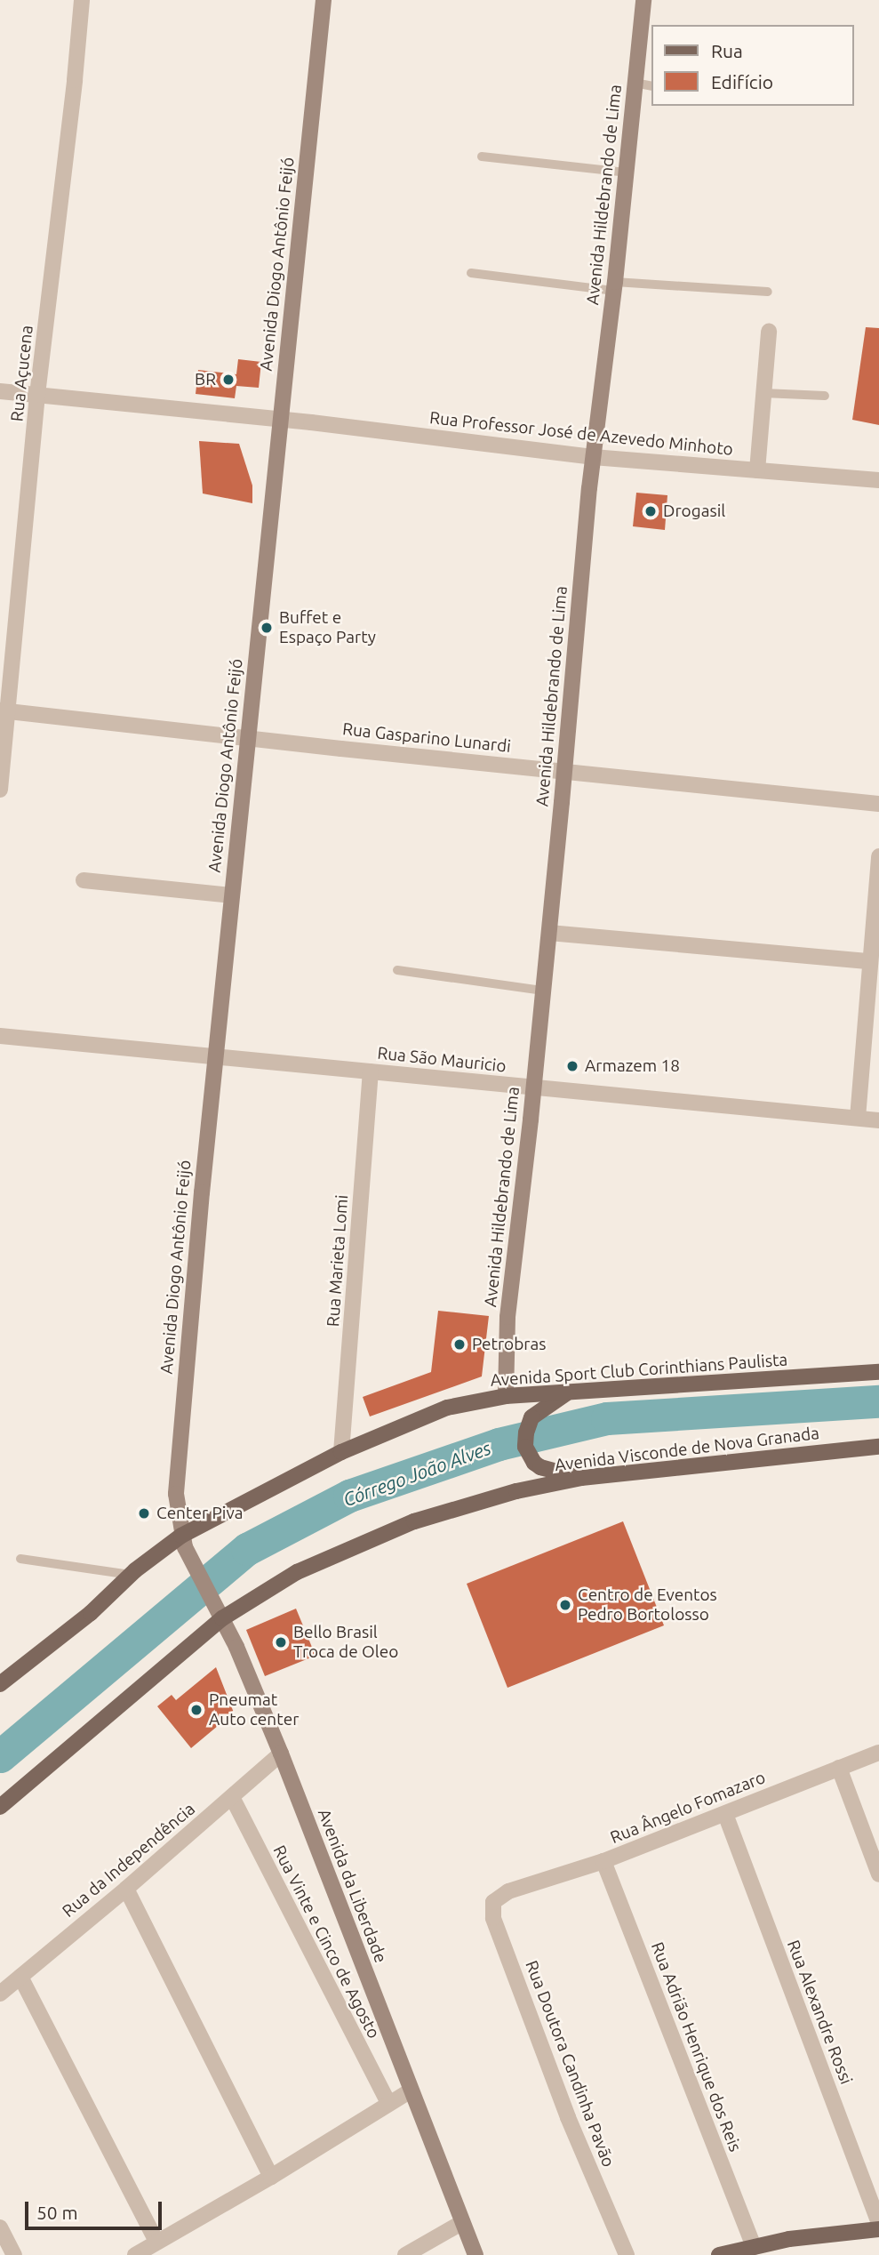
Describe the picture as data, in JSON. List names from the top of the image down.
{
  "streets": {
    "main road": [
      "Avenida Hildebrando de Lima",
      "Avenida Diogo Antônio Feijó",
      "Avenida Sport Club Corinthians Paulista",
      "Avenida Visconde de Nova Granada",
      "Avenida da Liberdade"
    ],
    "street": [
      "Rua Açucena",
      "Rua Professor José de Azevedo Minhoto",
      "Rua Gasparino Lunardi",
      "Rua São Mauricio",
      "Rua Marieta Lomi",
      "Rua Ângelo Fomazaro",
      "Rua da Independência",
      "Rua Vinte e Cinco de Agosto",
      "Rua Alexandre Rossi",
      "Rua Adrião Henrique dos Reis",
      "Rua Doutora Candinha Pavão"
    ]
  },
  "crossings": [
    ["Avenida Hildebrando de Lima", "Rua Professor José de Azevedo Minhoto"],
    ["Avenida Hildebrando de Lima", "Rua Gasparino Lunardi"],
    ["Avenida Hildebrando de Lima", "Rua São Mauricio"],
    ["Avenida Hildebrando de Lima", "Avenida Sport Club Corinthians Paulista"],
    ["Avenida Diogo Antônio Feijó", "Rua Professor José de Azevedo Minhoto"],
    ["Avenida Diogo Antônio Feijó", "Rua Gasparino Lunardi"],
    ["Avenida Diogo Antônio Feijó", "Rua São Mauricio"],
    ["Avenida Diogo Antônio Feijó", "Avenida Sport Club Corinthians Paulista"],
    ["Avenida Diogo Antônio Feijó", "Avenida da Liberdade"],
    ["Rua Açucena", "Rua Professor José de Azevedo Minhoto"],
    ["Rua Açucena", "Rua Gasparino Lunardi"],
    ["Rua São Mauricio", "Rua Marieta Lomi"],
    ["Rua Marieta Lomi", "Avenida Sport Club Corinthians Paulista"],
    ["Avenida Sport Club Corinthians Paulista", "Avenida da Liberdade"],
    ["Avenida Visconde de Nova Granada", "Avenida da Liberdade"],
    ["Rua Ângelo Fomazaro", "Rua Alexandre Rossi"],
    ["Rua Ângelo Fomazaro", "Rua Adrião Henrique dos Reis"],
    ["Rua Ângelo Fomazaro", "Rua Doutora Candinha Pavão"],
    ["Rua da Independência", "Avenida da Liberdade"],
    ["Rua da Independência", "Rua Vinte e Cinco de Agosto"]
  ],
  "water": ["Córrego João Alves"],
  "places": [
    "BR",
    "Drogasil",
    "Buffet e Espaço Party",
    "Armazem 18",
    "Petrobras",
    "Center Piva",
    "Centro de Eventos Pedro Bortolosso",
    "Bello Brasil Troca de Oleo",
    "Pneumat Auto center"
  ],
  "legend": ["Rua", "Edifício"],
  "scale_bar": "50 m"
}
